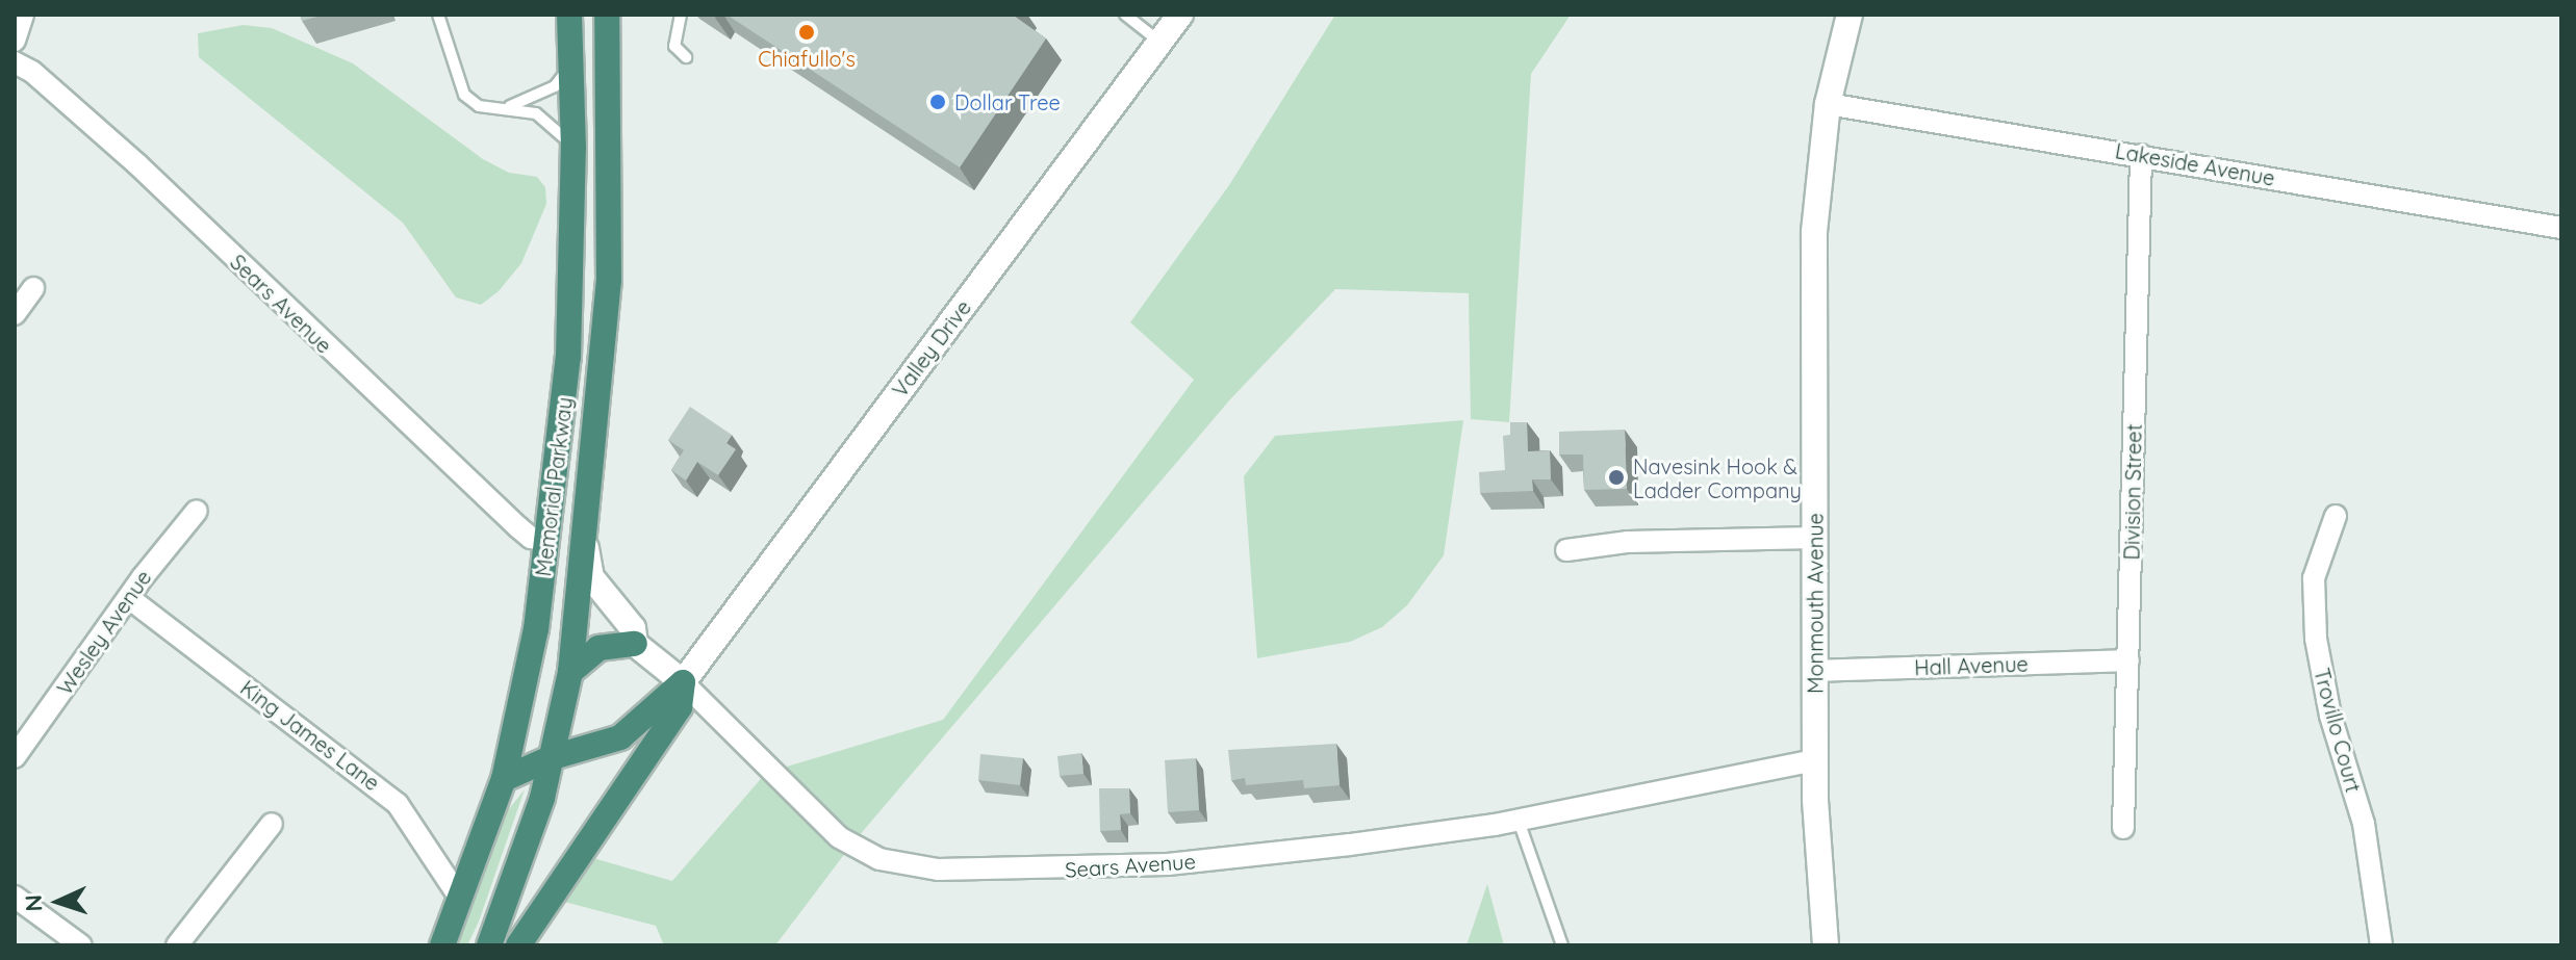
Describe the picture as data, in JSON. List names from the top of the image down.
{
  "streets": {
    "highway": ["Memorial Parkway"],
    "street": [
      "Lakeside Avenue",
      "Sears Avenue",
      "Valley Drive",
      "Division Street",
      "Monmouth Avenue",
      "Wesley Avenue",
      "Hall Avenue",
      "Trovillo Court",
      "King James Lane"
    ]
  },
  "crossings": [
    ["Lakeside Avenue", "Division Street"],
    ["Lakeside Avenue", "Monmouth Avenue"],
    ["Sears Avenue", "Valley Drive"],
    ["Sears Avenue", "Memorial Parkway"],
    ["Sears Avenue", "Monmouth Avenue"],
    ["Memorial Parkway", "King James Lane"],
    ["Division Street", "Hall Avenue"],
    ["Monmouth Avenue", "Hall Avenue"],
    ["Wesley Avenue", "King James Lane"]
  ],
  "places": ["Chiafullo's", "Dollar Tree", "Navesink Hook & Ladder Company"],
  "north": "left"
}
